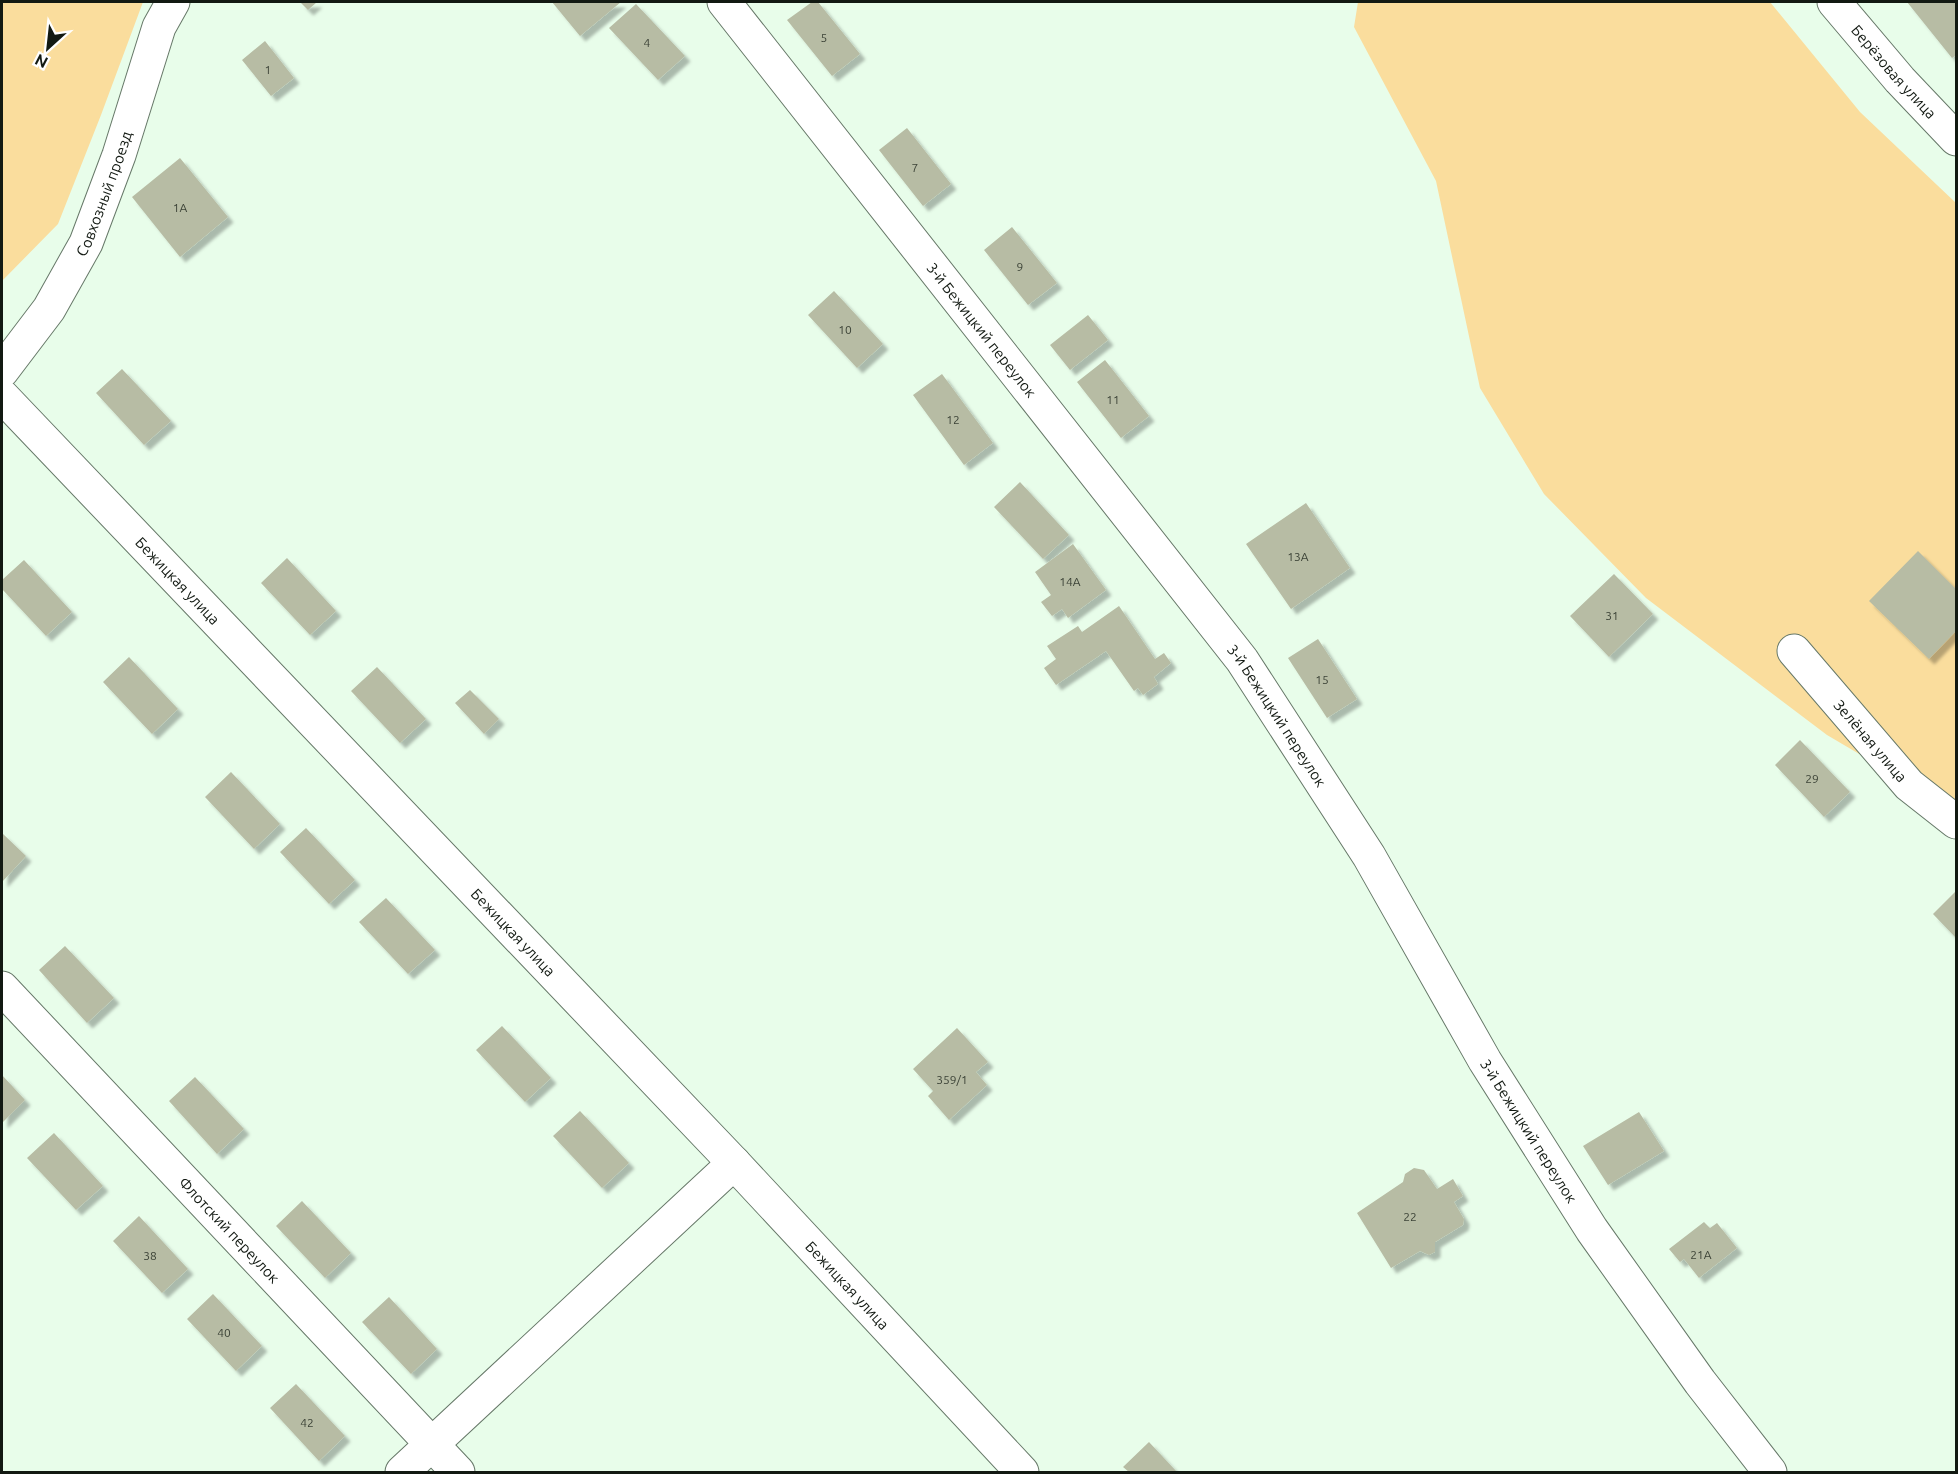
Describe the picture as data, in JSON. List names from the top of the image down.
{
  "streets": {
    "street": [
      "Берёзовая улица",
      "Совхозный проезд",
      "3-й Бежицкий переулок",
      "Бежицкая улица",
      "Зелёная улица",
      "Флотский переулок"
    ]
  },
  "house_numbers": [
    "5",
    "4",
    "1",
    "7",
    "1А",
    "9",
    "10",
    "11",
    "12",
    "13А",
    "14А",
    "31",
    "15",
    "29",
    "359/1",
    "22",
    "21А",
    "38",
    "40",
    "42"
  ],
  "north": "bottom left"
}
